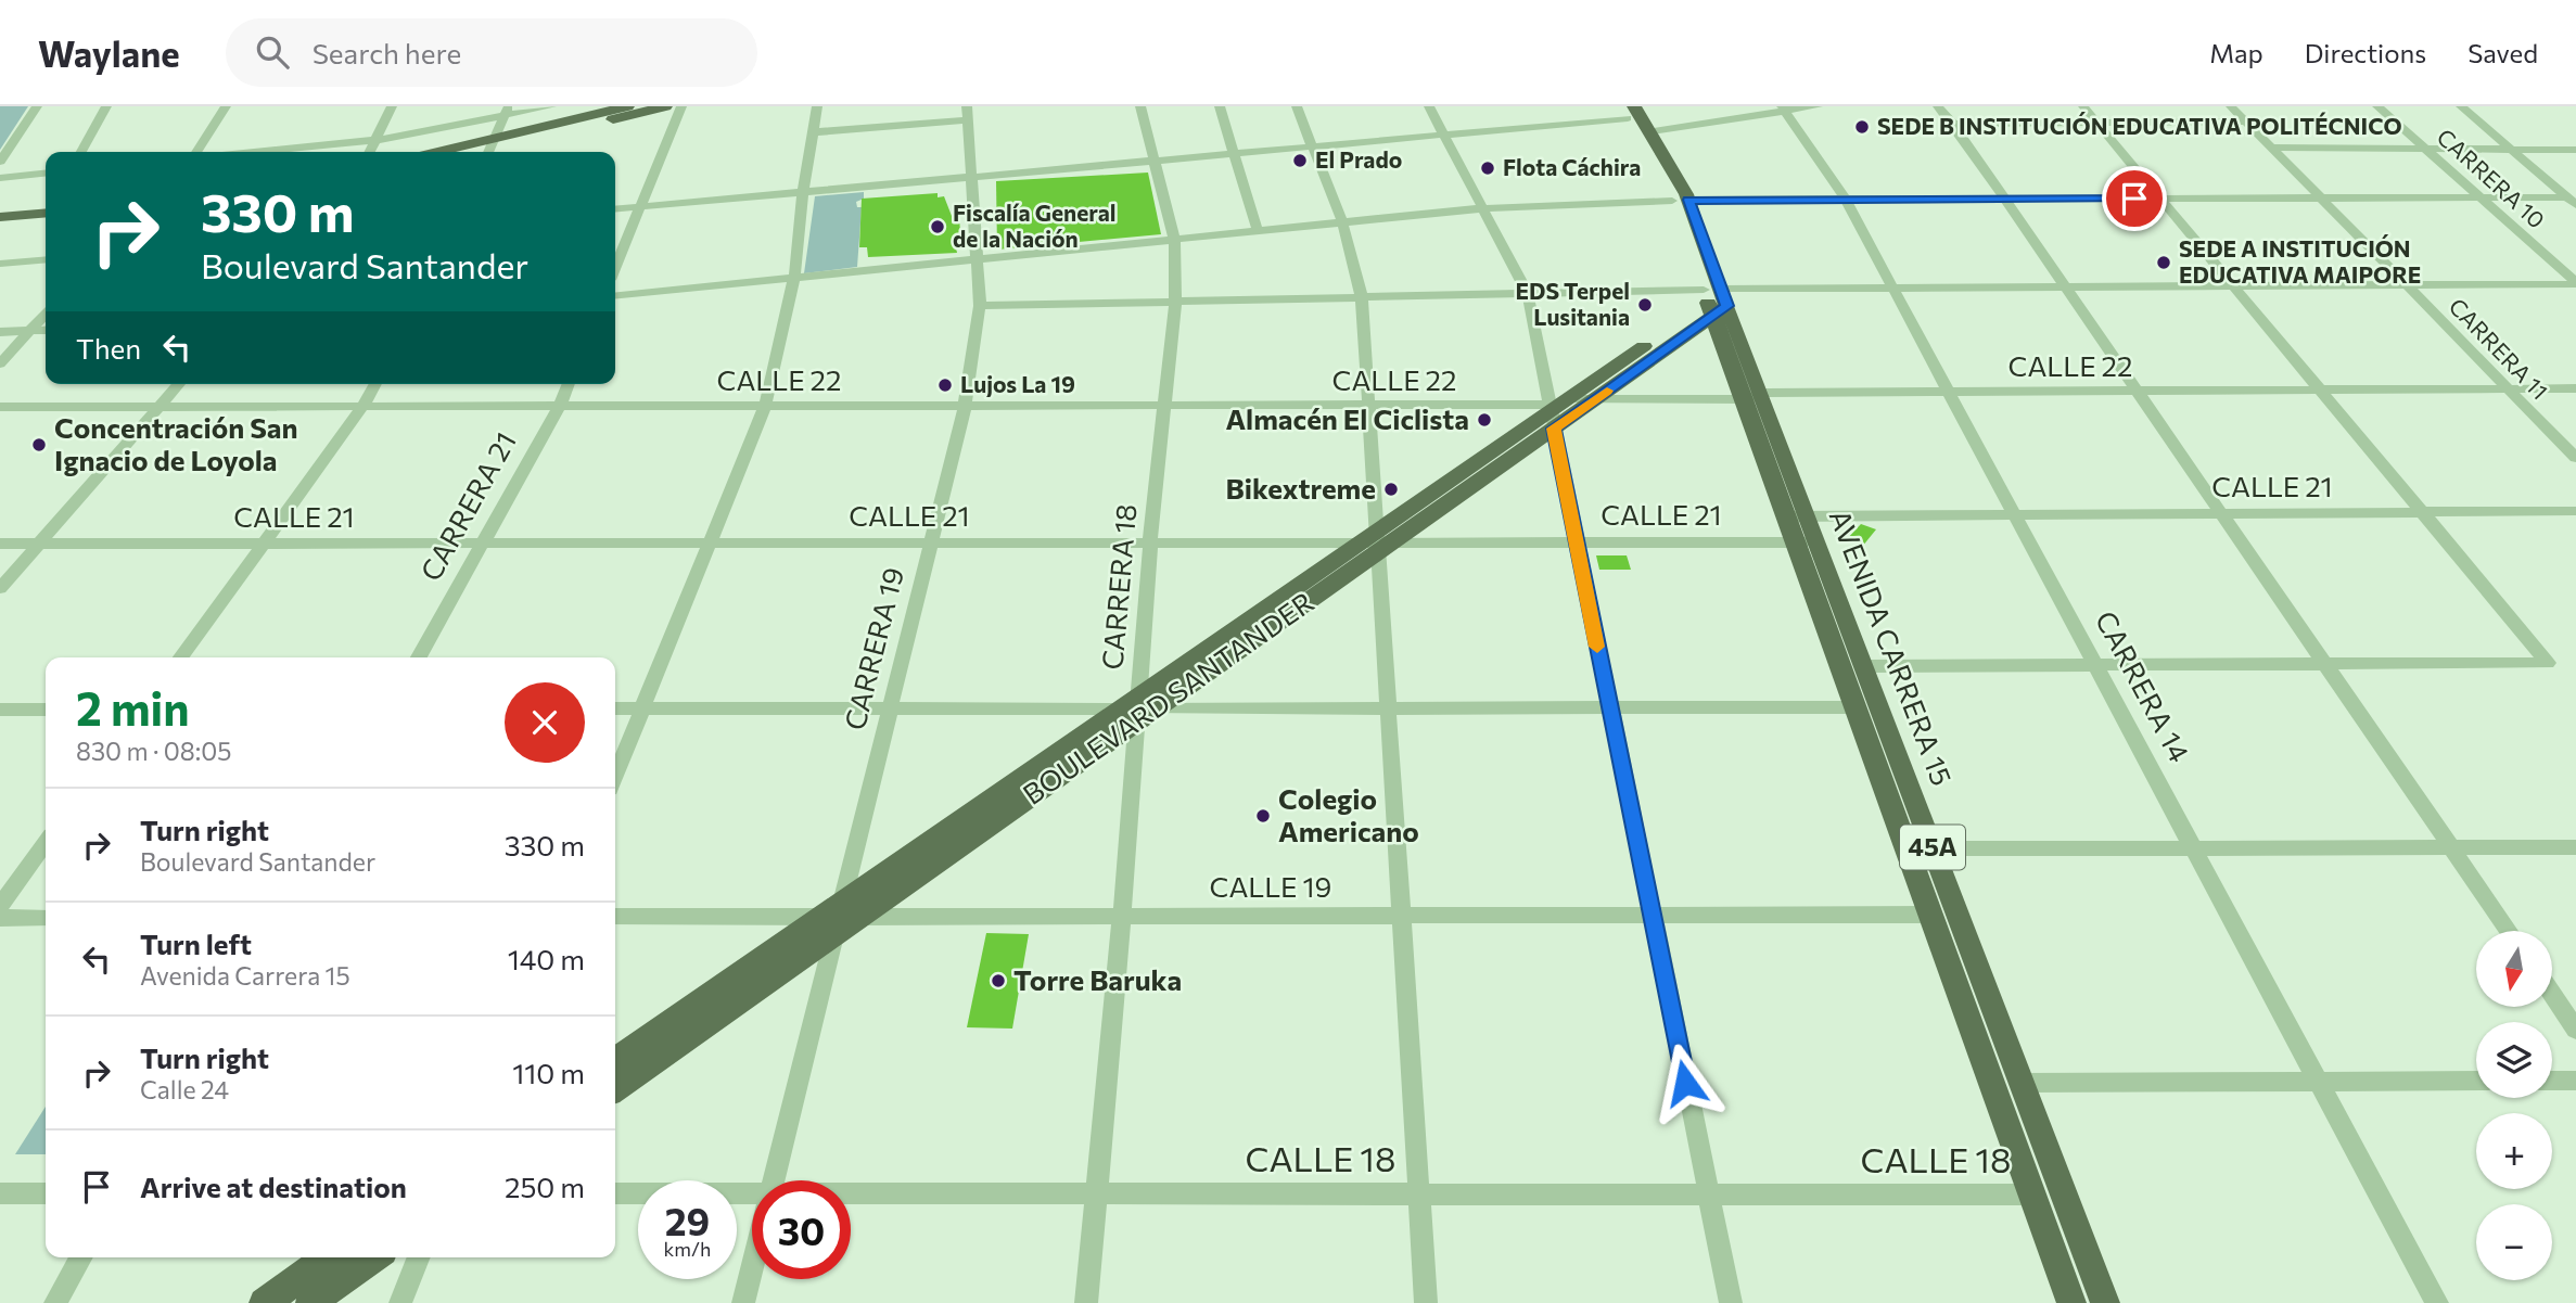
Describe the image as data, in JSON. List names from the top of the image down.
{
  "streets": {
    "main road": ["AVENIDA CARRERA 15", "BOULEVARD SANTANDER", "45A"],
    "street": [
      "CARRERA 10",
      "CARRERA 11",
      "CALLE 22",
      "CALLE 21",
      "CARRERA 21",
      "CARRERA 18",
      "CARRERA 19",
      "CARRERA 14",
      "CALLE 19",
      "CALLE 18"
    ]
  },
  "crossings": [
    ["CARRERA 11", "CALLE 22"],
    ["CALLE 22", "CARRERA 21"],
    ["CALLE 22", "CARRERA 18"],
    ["CALLE 22", "AVENIDA CARRERA 15"],
    ["CALLE 22", "CARRERA 19"],
    ["CALLE 22", "CARRERA 14"],
    ["CALLE 22", "BOULEVARD SANTANDER"],
    ["CALLE 21", "CARRERA 21"],
    ["CALLE 21", "CARRERA 18"],
    ["CALLE 21", "AVENIDA CARRERA 15"],
    ["CALLE 21", "CARRERA 19"],
    ["CALLE 21", "CARRERA 14"],
    ["CALLE 21", "BOULEVARD SANTANDER"],
    ["CARRERA 18", "BOULEVARD SANTANDER"],
    ["CARRERA 18", "CALLE 19"],
    ["CARRERA 18", "CALLE 18"],
    ["AVENIDA CARRERA 15", "BOULEVARD SANTANDER"],
    ["AVENIDA CARRERA 15", "CALLE 19"],
    ["AVENIDA CARRERA 15", "CALLE 18"],
    ["CARRERA 19", "BOULEVARD SANTANDER"],
    ["CARRERA 19", "CALLE 19"],
    ["BOULEVARD SANTANDER", "CALLE 19"]
  ],
  "places": [
    "SEDE B INSTITUCIÓN EDUCATIVA POLITÉCNICO",
    "El Prado",
    "Flota Cáchira",
    "Fiscalía General de la Nación",
    "SEDE A INSTITUCIÓN EDUCATIVA MAIPORE",
    "EDS Terpel Lusitania",
    "Lujos La 19",
    "Almacén El Ciclista",
    "Concentración San Ignacio de Loyola",
    "Bikextreme",
    "Colegio Americano",
    "Torre Baruka"
  ],
  "north": "bottom",
  "page": {
    "header": "Waylane",
    "search": "Search here",
    "nav": ["Map", "Directions", "Saved"],
    "turn": ["330 m", "Boulevard Santander"],
    "then": "Then",
    "heading": ["2 min", "830 m · 08:05"],
    "list": [
      {
        "name": "Turn right",
        "note": "Boulevard Santander",
        "value": "330 m"
      },
      {
        "name": "Turn left",
        "note": "Avenida Carrera 15",
        "value": "140 m"
      },
      {
        "name": "Turn right",
        "note": "Calle 24",
        "value": "110 m"
      },
      {
        "name": "Arrive at destination",
        "value": "250 m"
      }
    ],
    "map_buttons": ["+", "−"],
    "speed": "29 km/h",
    "limit": "30"
  }
}
